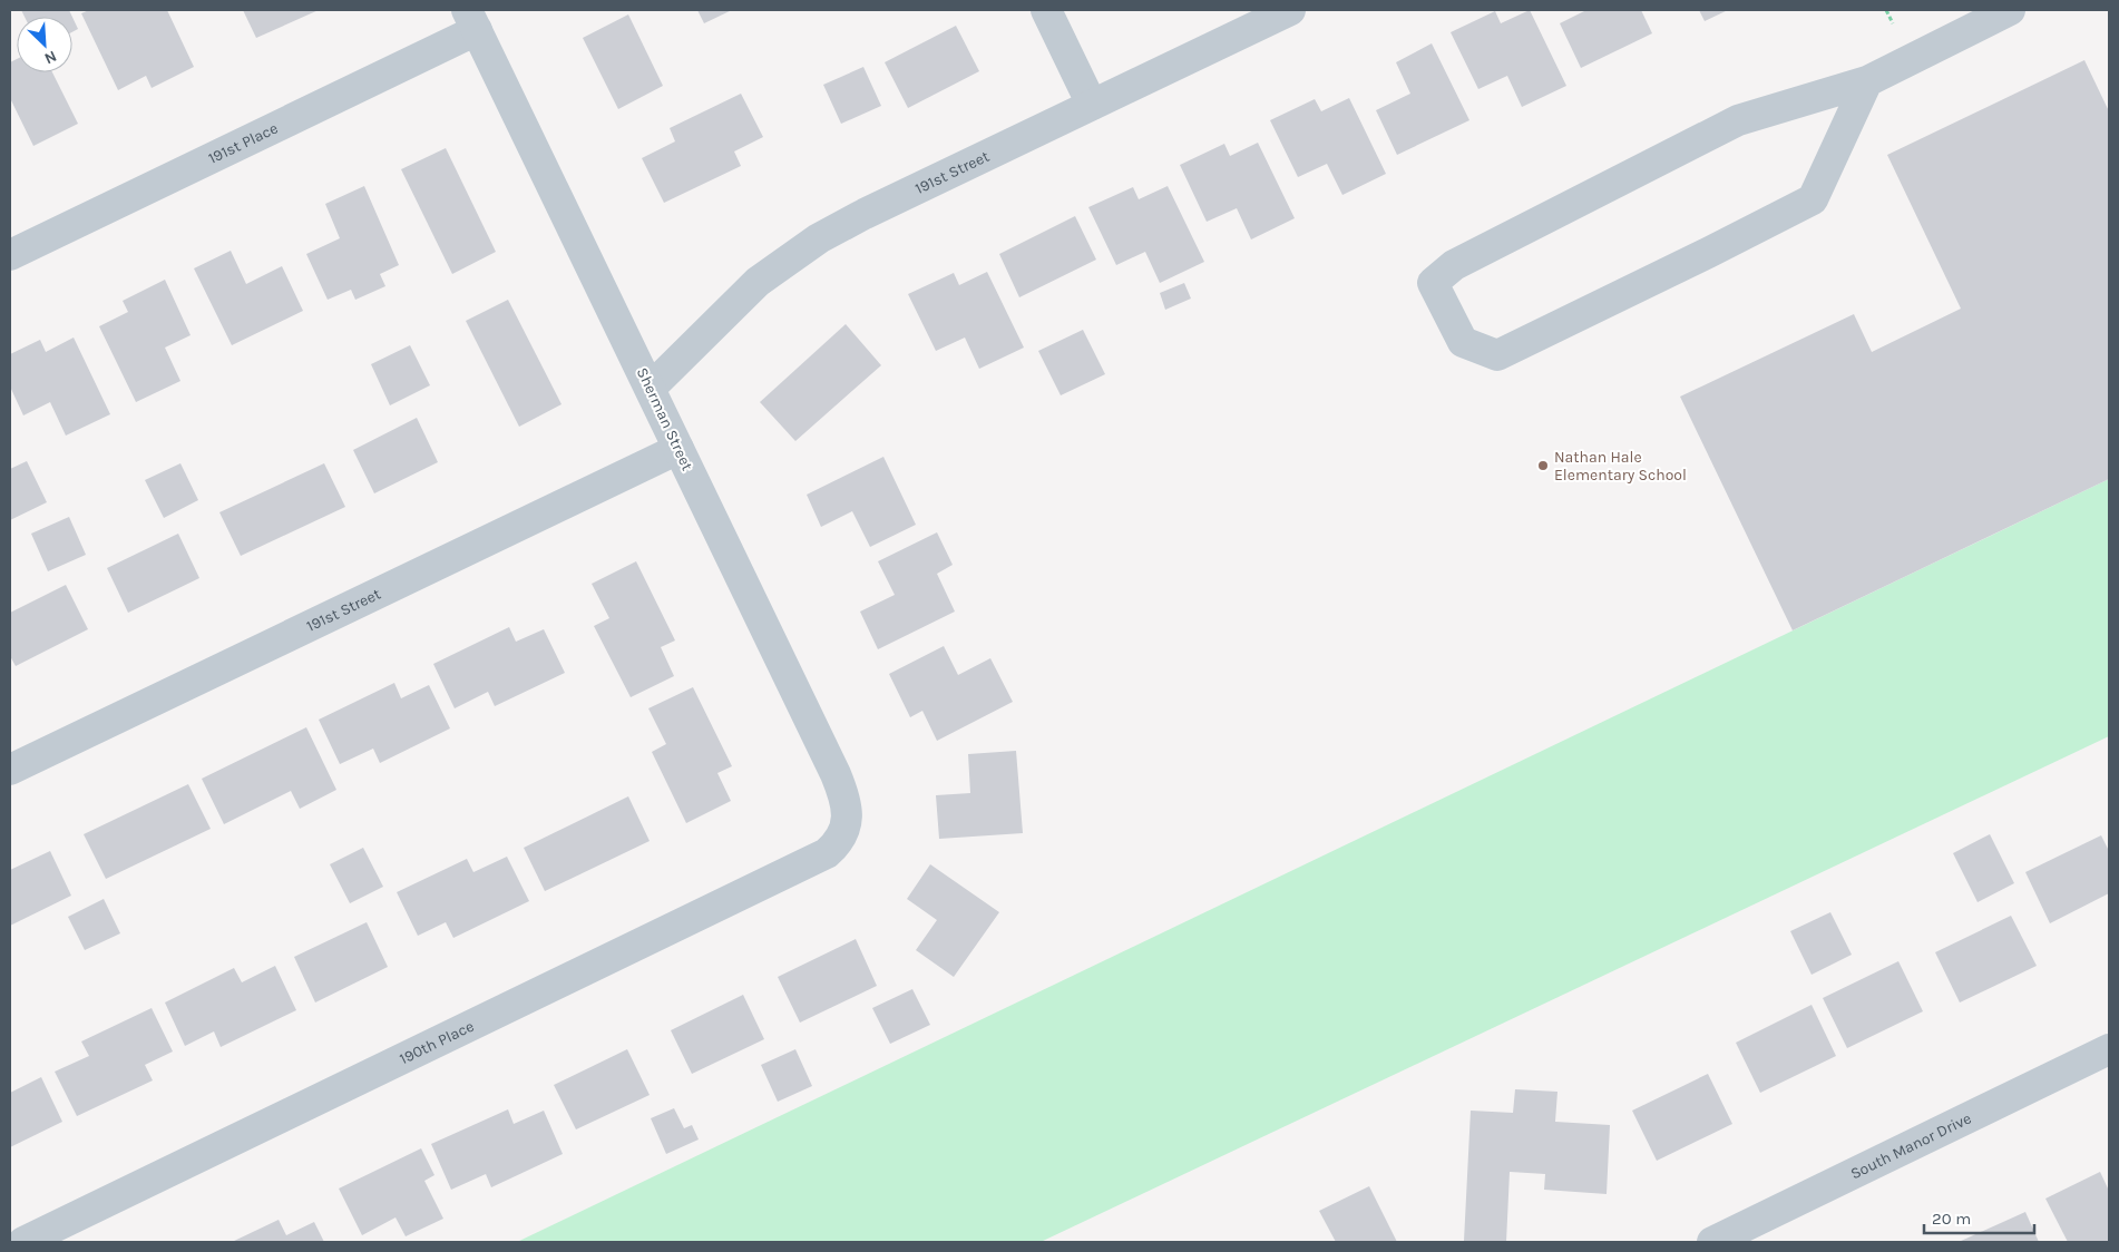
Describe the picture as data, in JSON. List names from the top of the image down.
{
  "streets": {
    "street": [
      "191st Place",
      "191st Street",
      "Sherman Street",
      "190th Place",
      "South Manor Drive"
    ]
  },
  "crossings": [
    ["191st Place", "Sherman Street"],
    ["191st Street", "Sherman Street"],
    ["Sherman Street", "190th Place"]
  ],
  "places": ["Nathan Hale Elementary School"],
  "scale_bar": "20 m",
  "north": "bottom right"
}
